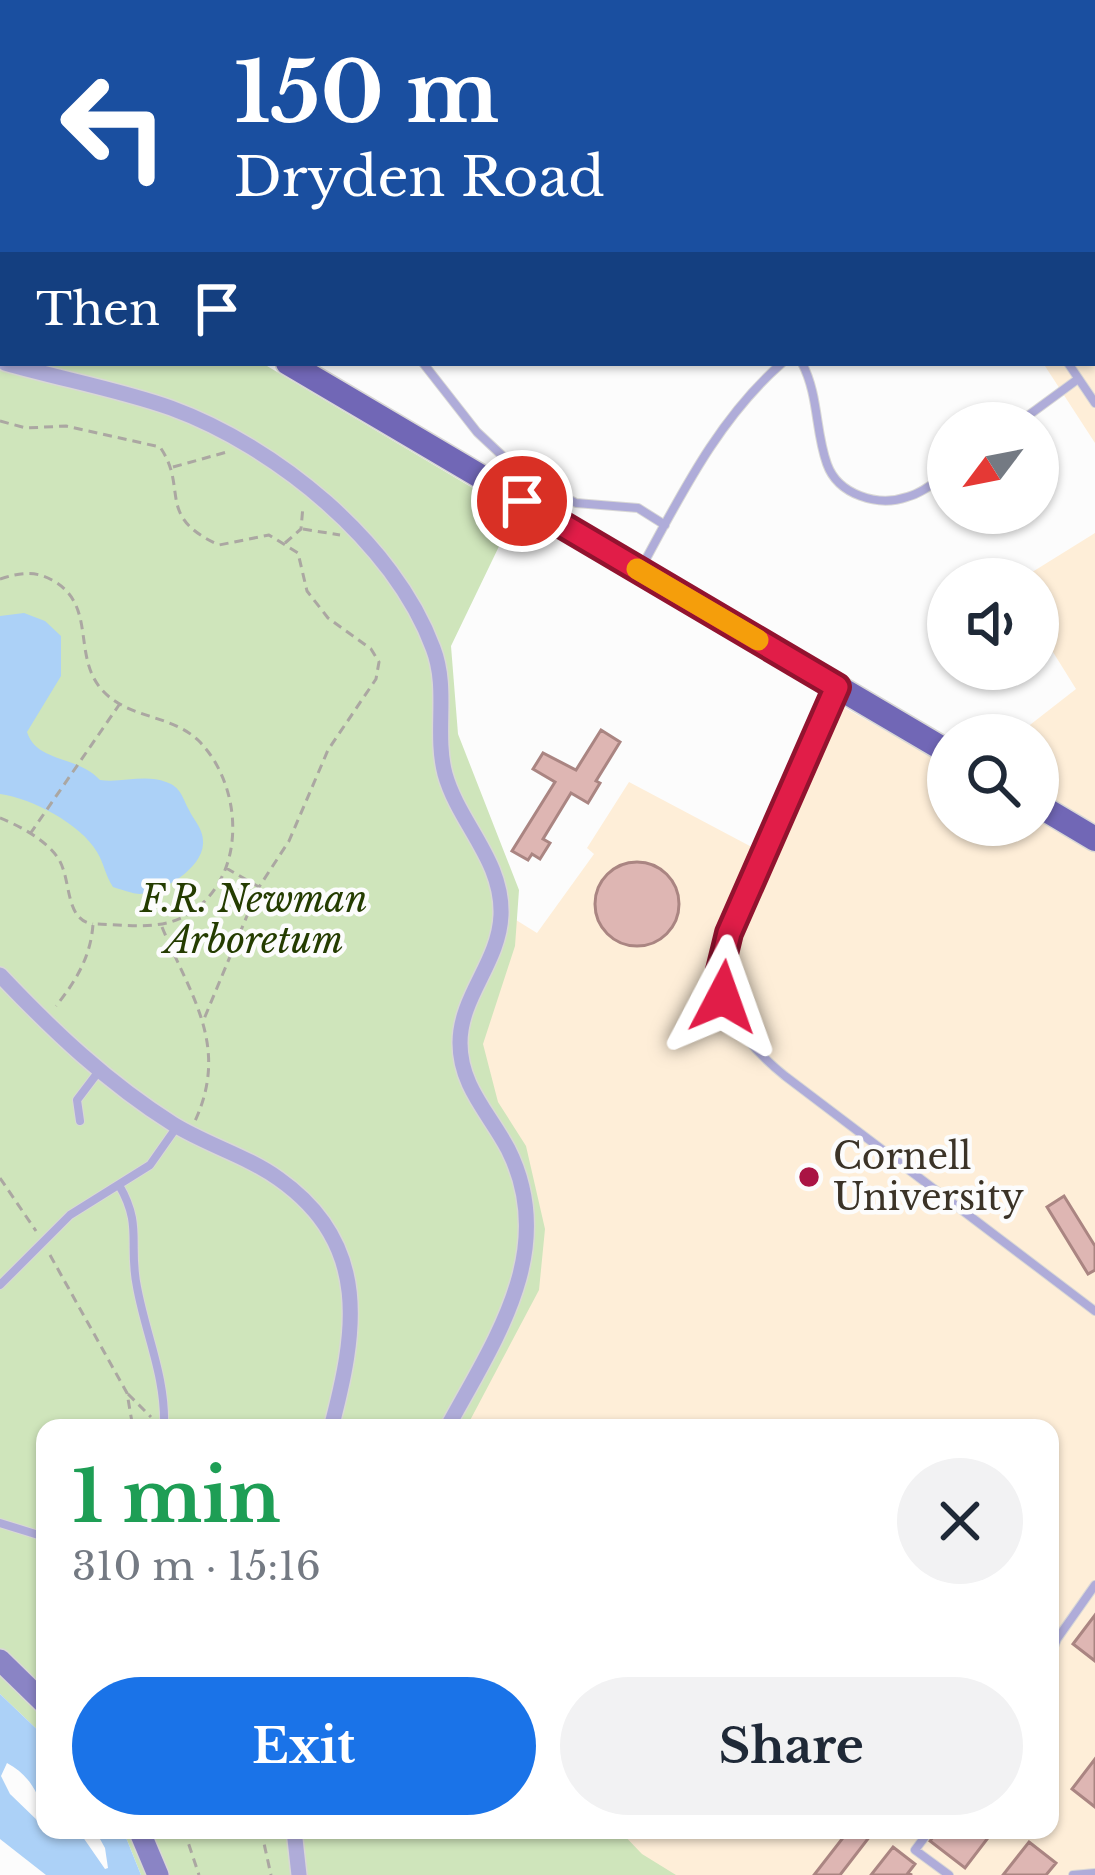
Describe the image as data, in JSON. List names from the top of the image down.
{
  "parks": ["F.R. Newman Arboretum"],
  "places": ["Cornell University"],
  "north": "bottom left",
  "page": {
    "turn": ["150 m", "Dryden Road"],
    "then": "Then",
    "heading": ["1 min", "310 m · 15:16"],
    "buttons": ["Exit", "Share"]
  }
}
